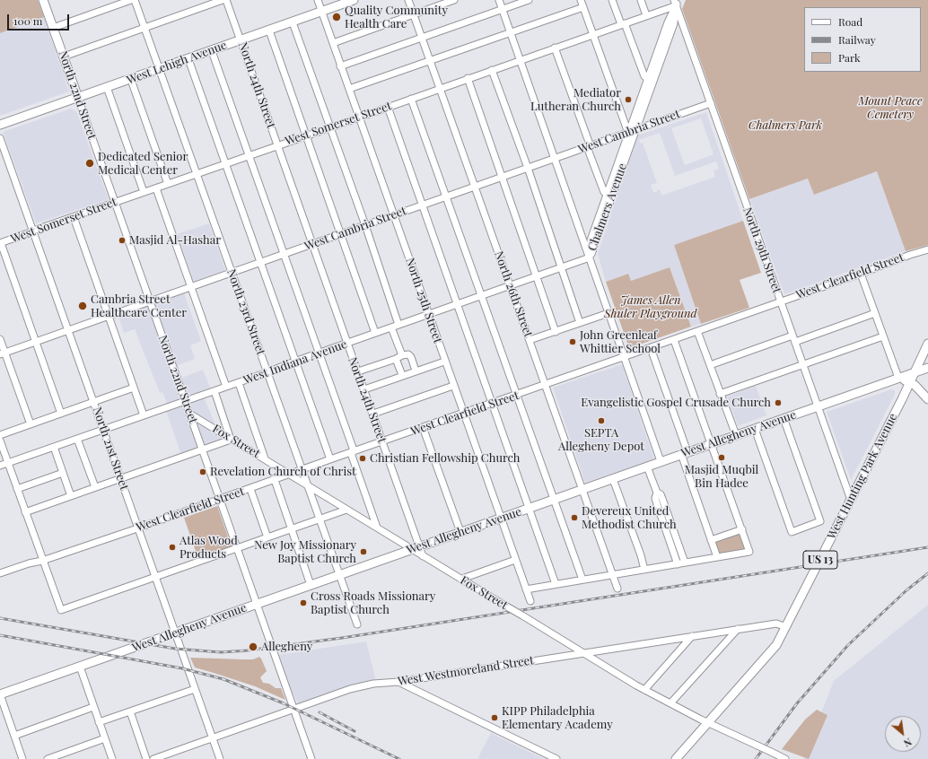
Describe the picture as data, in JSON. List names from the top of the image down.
{
  "streets": {
    "main road": [
      "West Lehigh Avenue",
      "North 22nd Street",
      "West Allegheny Avenue",
      "West Hunting Park Avenue",
      "US 13"
    ],
    "street": [
      "North 24th Street",
      "West Somerset Street",
      "West Cambria Street",
      "Chalmers Avenue",
      "North 29th Street",
      "West Clearfield Street",
      "North 26th Street",
      "North 25th Street",
      "North 23rd Street",
      "West Indiana Avenue",
      "Fox Street",
      "North 21st Street",
      "West Westmoreland Street"
    ]
  },
  "crossings": [
    ["West Lehigh Avenue", "North 24th Street"],
    ["West Lehigh Avenue", "North 22nd Street"],
    ["West Lehigh Avenue", "North 25th Street"],
    ["West Lehigh Avenue", "North 23rd Street"],
    ["North 24th Street", "West Somerset Street"],
    ["North 24th Street", "West Cambria Street"],
    ["North 24th Street", "West Clearfield Street"],
    ["North 24th Street", "West Indiana Avenue"],
    ["North 24th Street", "West Allegheny Avenue"],
    ["North 24th Street", "Fox Street"],
    ["North 22nd Street", "West Somerset Street"],
    ["North 22nd Street", "West Cambria Street"],
    ["North 22nd Street", "West Clearfield Street"],
    ["North 22nd Street", "West Indiana Avenue"],
    ["North 22nd Street", "West Allegheny Avenue"],
    ["North 22nd Street", "Fox Street"],
    ["North 22nd Street", "West Westmoreland Street"],
    ["West Somerset Street", "Chalmers Avenue"],
    ["West Somerset Street", "North 29th Street"],
    ["West Somerset Street", "North 26th Street"],
    ["West Somerset Street", "North 25th Street"],
    ["West Somerset Street", "North 23rd Street"],
    ["West Somerset Street", "North 21st Street"],
    ["West Cambria Street", "Chalmers Avenue"],
    ["West Cambria Street", "North 29th Street"],
    ["West Cambria Street", "North 26th Street"],
    ["West Cambria Street", "North 25th Street"],
    ["West Cambria Street", "North 23rd Street"],
    ["West Cambria Street", "North 21st Street"],
    ["Chalmers Avenue", "North 29th Street"],
    ["Chalmers Avenue", "West Indiana Avenue"],
    ["North 29th Street", "West Clearfield Street"],
    ["North 29th Street", "West Allegheny Avenue"],
    ["North 29th Street", "West Hunting Park Avenue"],
    ["West Clearfield Street", "North 26th Street"],
    ["West Clearfield Street", "North 25th Street"],
    ["West Clearfield Street", "North 23rd Street"],
    ["West Clearfield Street", "Fox Street"],
    ["West Clearfield Street", "North 21st Street"],
    ["North 26th Street", "West Indiana Avenue"],
    ["North 26th Street", "West Allegheny Avenue"],
    ["North 25th Street", "West Indiana Avenue"],
    ["North 25th Street", "West Allegheny Avenue"],
    ["North 23rd Street", "West Indiana Avenue"],
    ["North 23rd Street", "West Allegheny Avenue"],
    ["North 23rd Street", "Fox Street"],
    ["West Indiana Avenue", "North 21st Street"],
    ["West Allegheny Avenue", "Fox Street"],
    ["West Allegheny Avenue", "North 21st Street"],
    ["West Allegheny Avenue", "West Hunting Park Avenue"],
    ["Fox Street", "West Hunting Park Avenue"],
    ["Fox Street", "West Westmoreland Street"],
    ["North 21st Street", "West Westmoreland Street"],
    ["West Hunting Park Avenue", "West Westmoreland Street"]
  ],
  "parks": ["Mount Peace Cemetery", "Chalmers Park", "James Allen Shuler Playground"],
  "places": [
    "Quality Community Health Care",
    "Mediator Lutheran Church",
    "Dedicated Senior Medical Center",
    "Masjid Al-Hashar",
    "Cambria Street Healthcare Center",
    "John Greenleaf Whittier School",
    "Evangelistic Gospel Crusade Church",
    "SEPTA Allegheny Depot",
    "Masjid Muqbil Bin Hadee",
    "Christian Fellowship Church",
    "Revelation Church of Christ",
    "Devereux United Methodist Church",
    "Atlas Wood Products",
    "New Joy Missionary Baptist Church",
    "Cross Roads Missionary Baptist Church",
    "Allegheny",
    "KIPP Philadelphia Elementary Academy"
  ],
  "legend": ["Road", "Railway", "Park"],
  "scale_bar": "100 m",
  "north": "bottom right"
}
